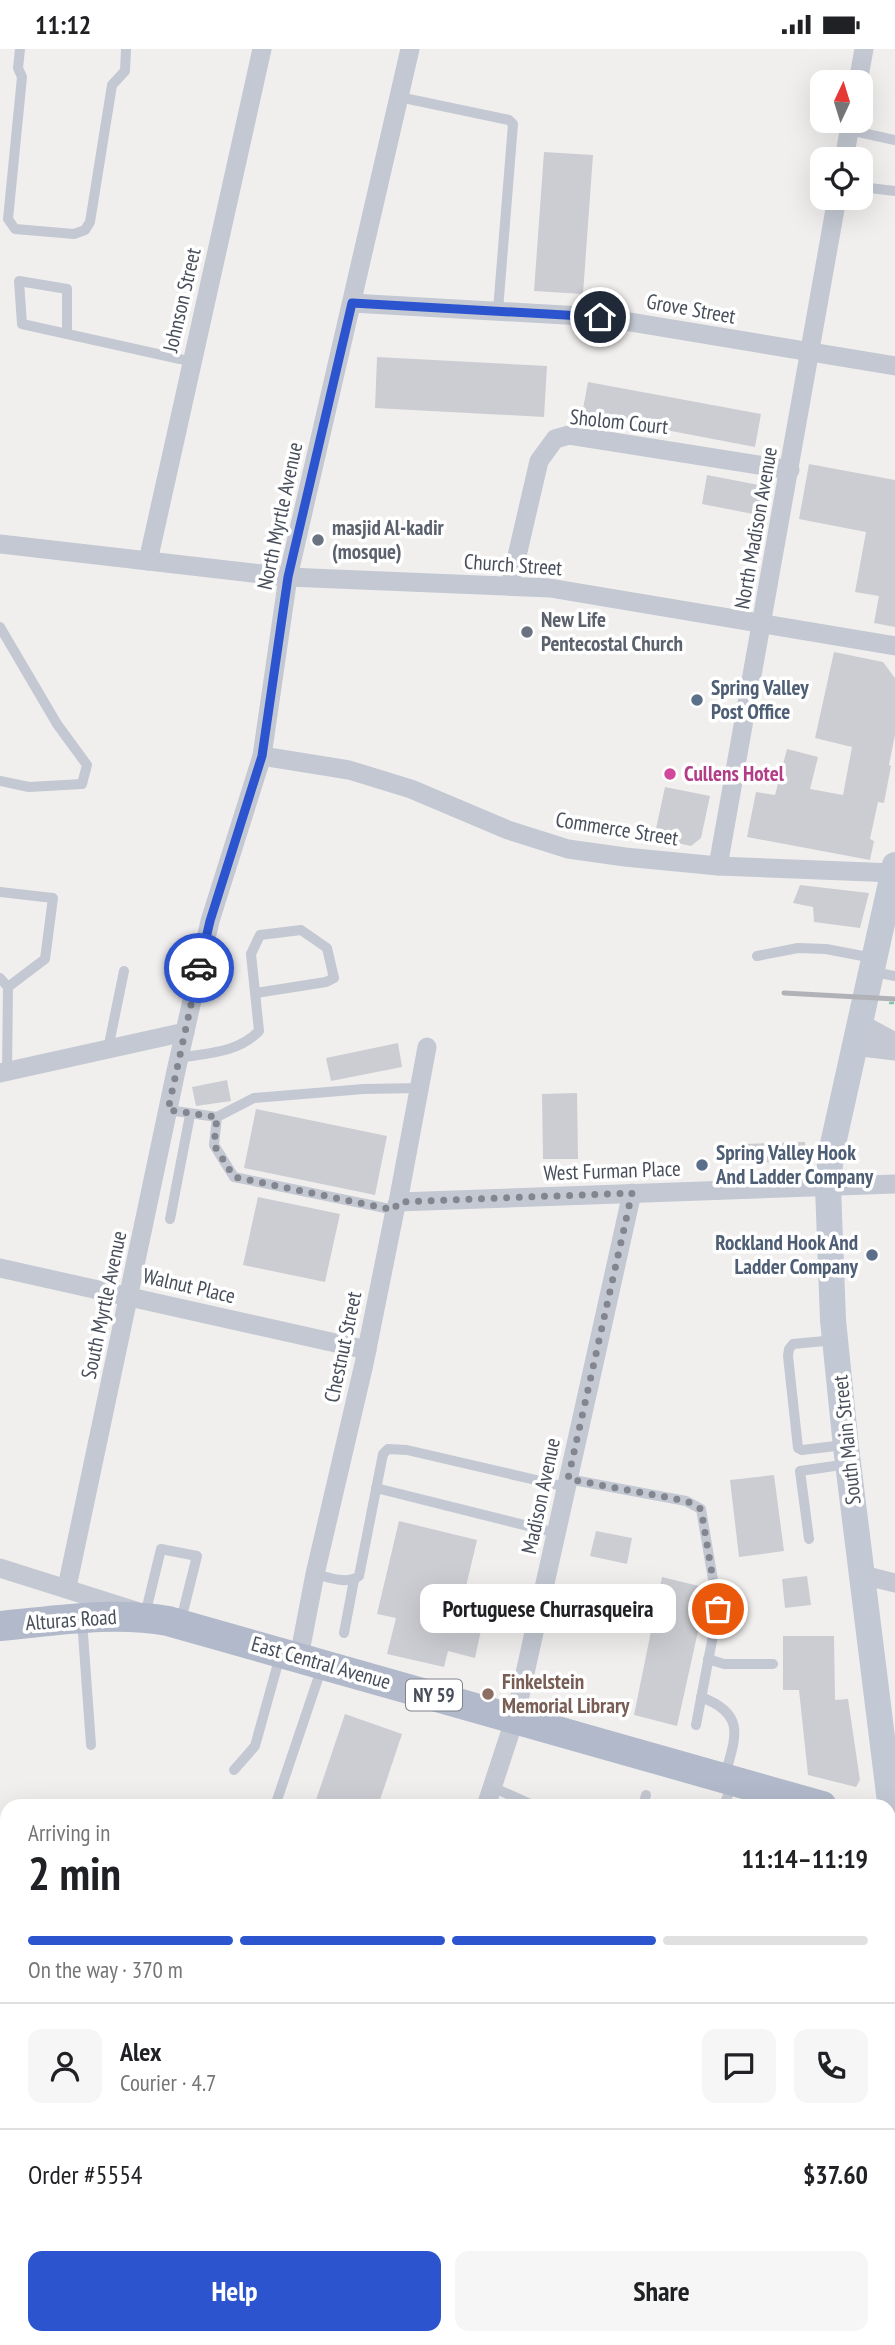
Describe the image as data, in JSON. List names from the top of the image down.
{
  "streets": {
    "main road": [
      "South Main Street",
      "Alturas Road",
      "East Central Avenue",
      "NY 59"
    ],
    "street": [
      "Johnson Street",
      "Grove Street",
      "Sholom Court",
      "North Myrtle Avenue",
      "North Madison Avenue",
      "Church Street",
      "Commerce Street",
      "West Furman Place",
      "Walnut Place",
      "South Myrtle Avenue",
      "Chestnut Street",
      "Madison Avenue"
    ]
  },
  "crossings": [
    ["Johnson Street", "Church Street"],
    ["Grove Street", "North Myrtle Avenue"],
    ["Grove Street", "North Madison Avenue"],
    ["Sholom Court", "North Madison Avenue"],
    ["Sholom Court", "Church Street"],
    ["North Myrtle Avenue", "Church Street"],
    ["North Myrtle Avenue", "Commerce Street"],
    ["North Myrtle Avenue", "South Myrtle Avenue"],
    ["North Madison Avenue", "Church Street"],
    ["North Madison Avenue", "Commerce Street"],
    ["Commerce Street", "South Main Street"],
    ["West Furman Place", "Chestnut Street"],
    ["West Furman Place", "South Main Street"],
    ["West Furman Place", "Madison Avenue"],
    ["Walnut Place", "South Myrtle Avenue"],
    ["Walnut Place", "Chestnut Street"],
    ["Chestnut Street", "East Central Avenue"],
    ["Madison Avenue", "East Central Avenue"],
    ["Alturas Road", "East Central Avenue"]
  ],
  "places": [
    "masjid Al-kadir (mosque)",
    "New Life Pentecostal Church",
    "Spring Valley Post Office",
    "Cullens Hotel",
    "Spring Valley Hook And Ladder Company",
    "Rockland Hook And Ladder Company",
    "Portuguese Churrasqueira",
    "Finkelstein Memorial Library"
  ],
  "north": "top",
  "page": {
    "status": "11:12",
    "bubble": "Portuguese Churrasqueira",
    "heading": ["2 min", "Arriving in", "11:14–11:19"],
    "panel": [
      "Alex",
      "Courier · 4.7",
      "Order #5554",
      "$37.60"
    ],
    "bar": "On the way · 370 m",
    "buttons": ["Help", "Share"]
  }
}
